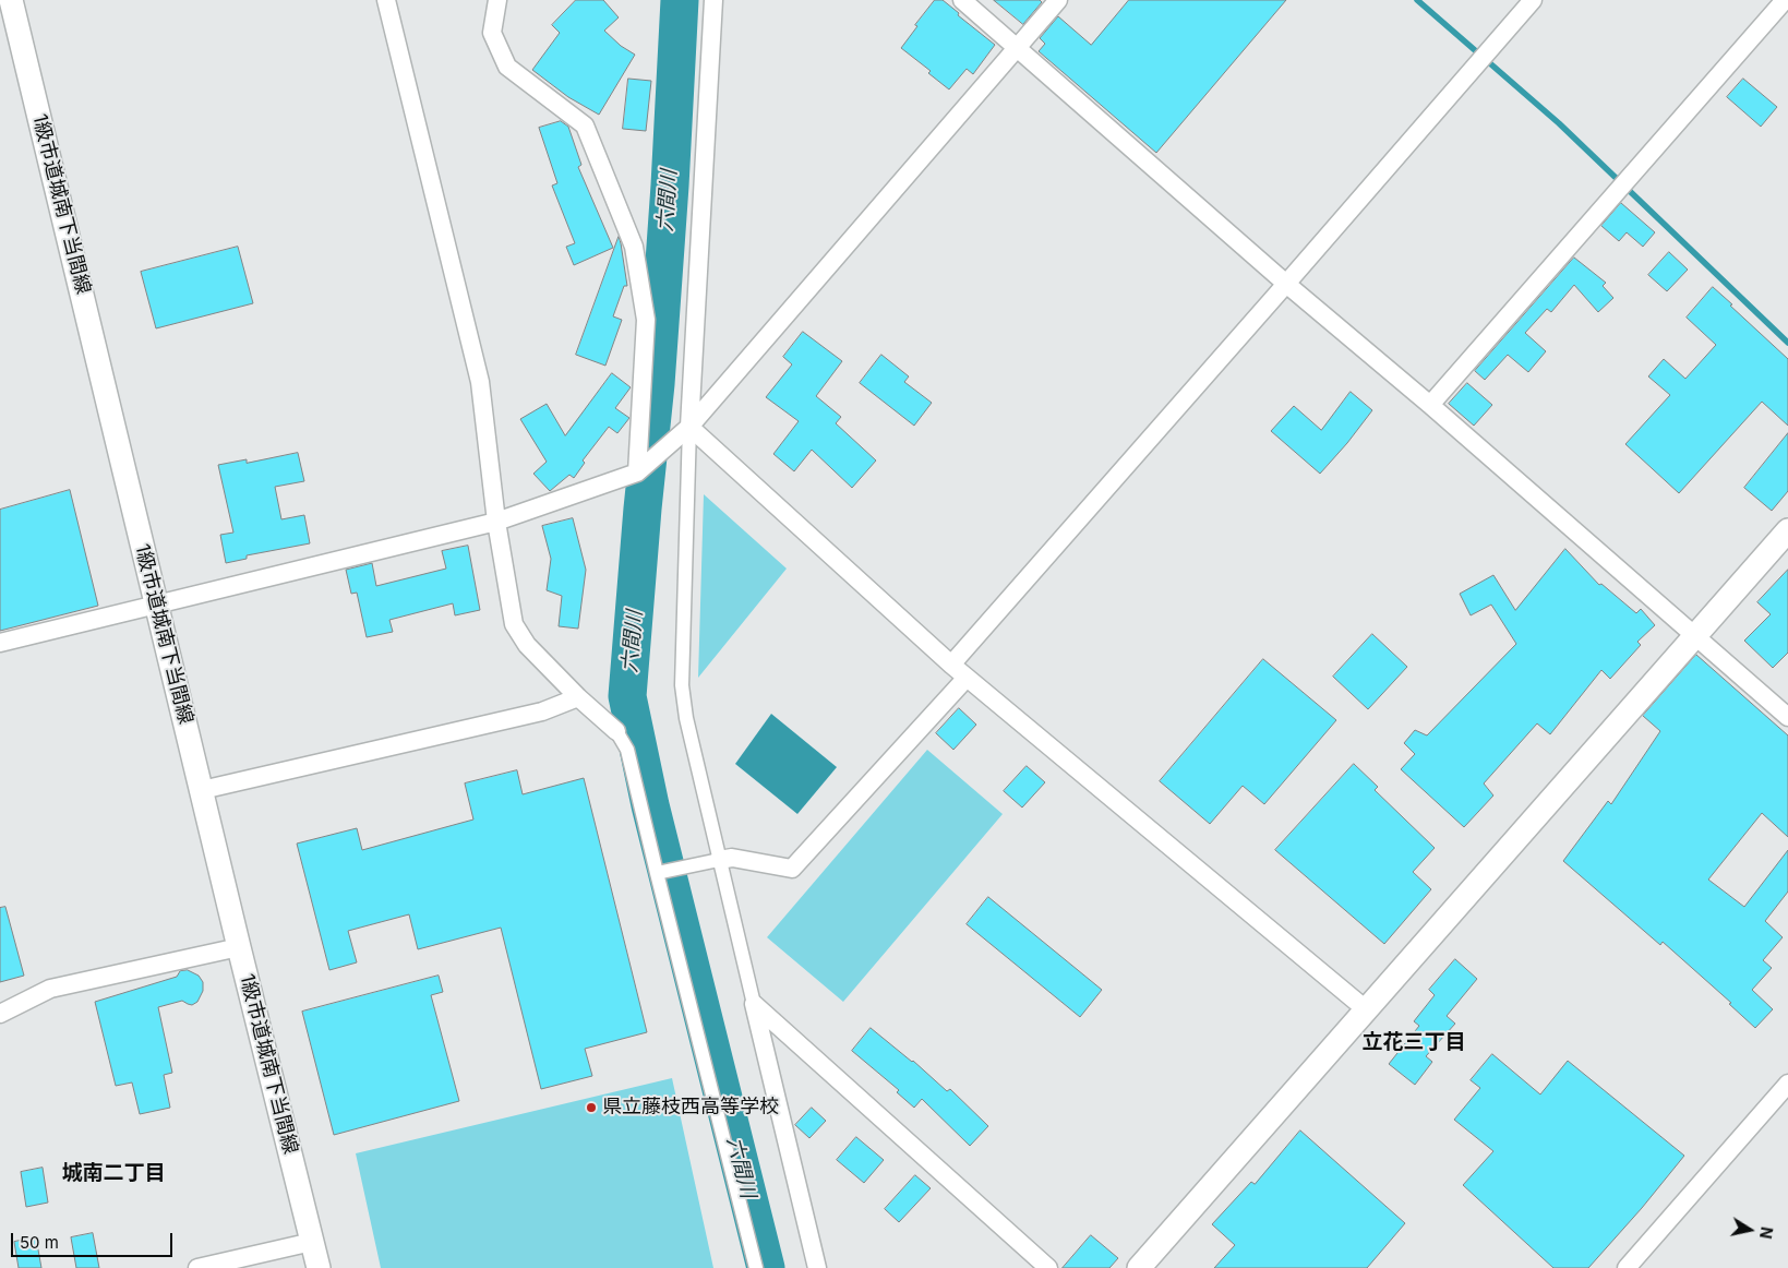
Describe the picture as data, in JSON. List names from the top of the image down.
{
  "streets": {
    "street": ["1級市道城南下当間線"]
  },
  "districts": ["立花三丁目", "城南二丁目"],
  "water": ["六間川"],
  "places": ["県立藤枝西高等学校"],
  "scale_bar": "50 m",
  "north": "right"
}
